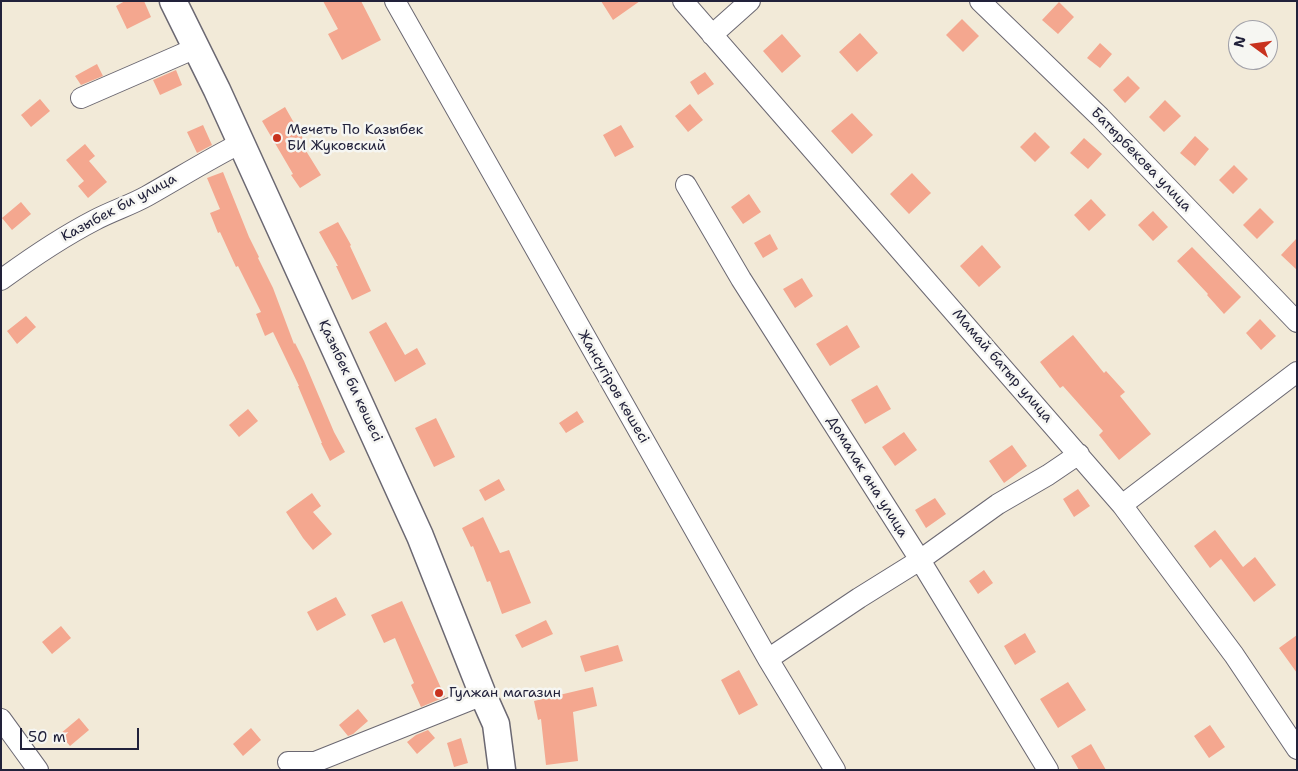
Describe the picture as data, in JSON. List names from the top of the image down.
{
  "streets": {
    "main road": ["Қазыбек би көшесі"],
    "street": [
      "Батырбекова улица",
      "Казыбек би улица",
      "Мамай батыр улица",
      "Жансүгіров көшесі",
      "Домалак ана улица"
    ]
  },
  "crossings": [
    ["Казыбек би улица", "Қазыбек би көшесі"]
  ],
  "places": ["Мечеть По Казыбек БИ Жуковский", "Гулжан магазин"],
  "scale_bar": "50 m",
  "north": "left"
}
